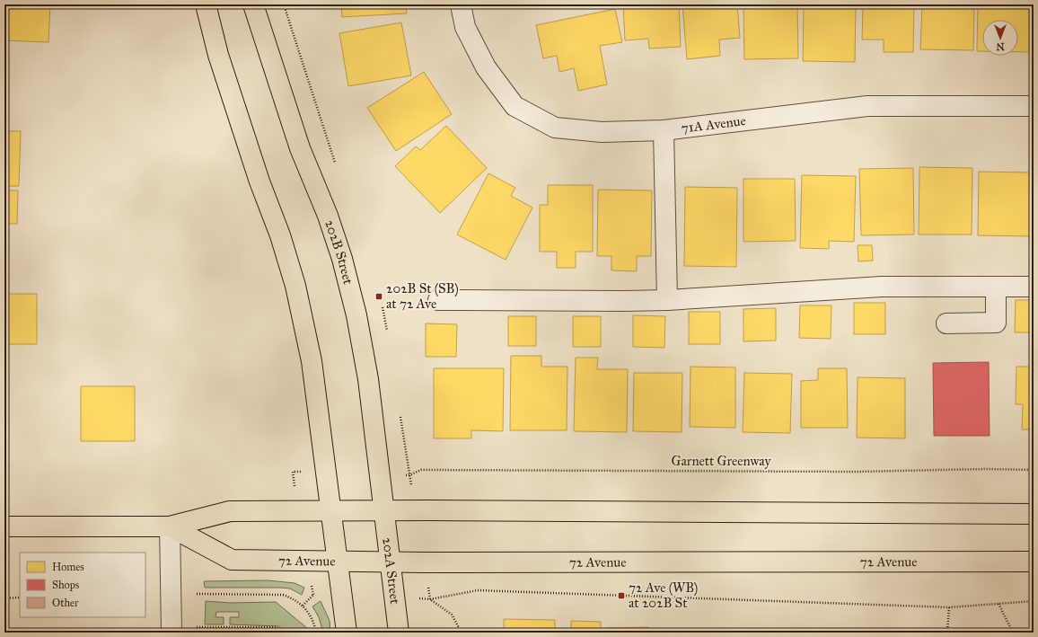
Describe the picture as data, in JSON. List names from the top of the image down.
{
  "streets": {
    "main road": ["202B Street", "72 Avenue", "202A Street"],
    "street": ["71A Avenue"],
    "path": ["Garnett Greenway"]
  },
  "crossings": [
    ["202B Street", "72 Avenue"],
    ["202B Street", "202A Street"],
    ["72 Avenue", "202A Street"]
  ],
  "places": {
    "transit": ["202B St (SB) at 72 Ave", "72 Ave (WB) at 202B St"]
  },
  "legend": ["Homes", "Shops", "Other"],
  "north": "bottom"
}
